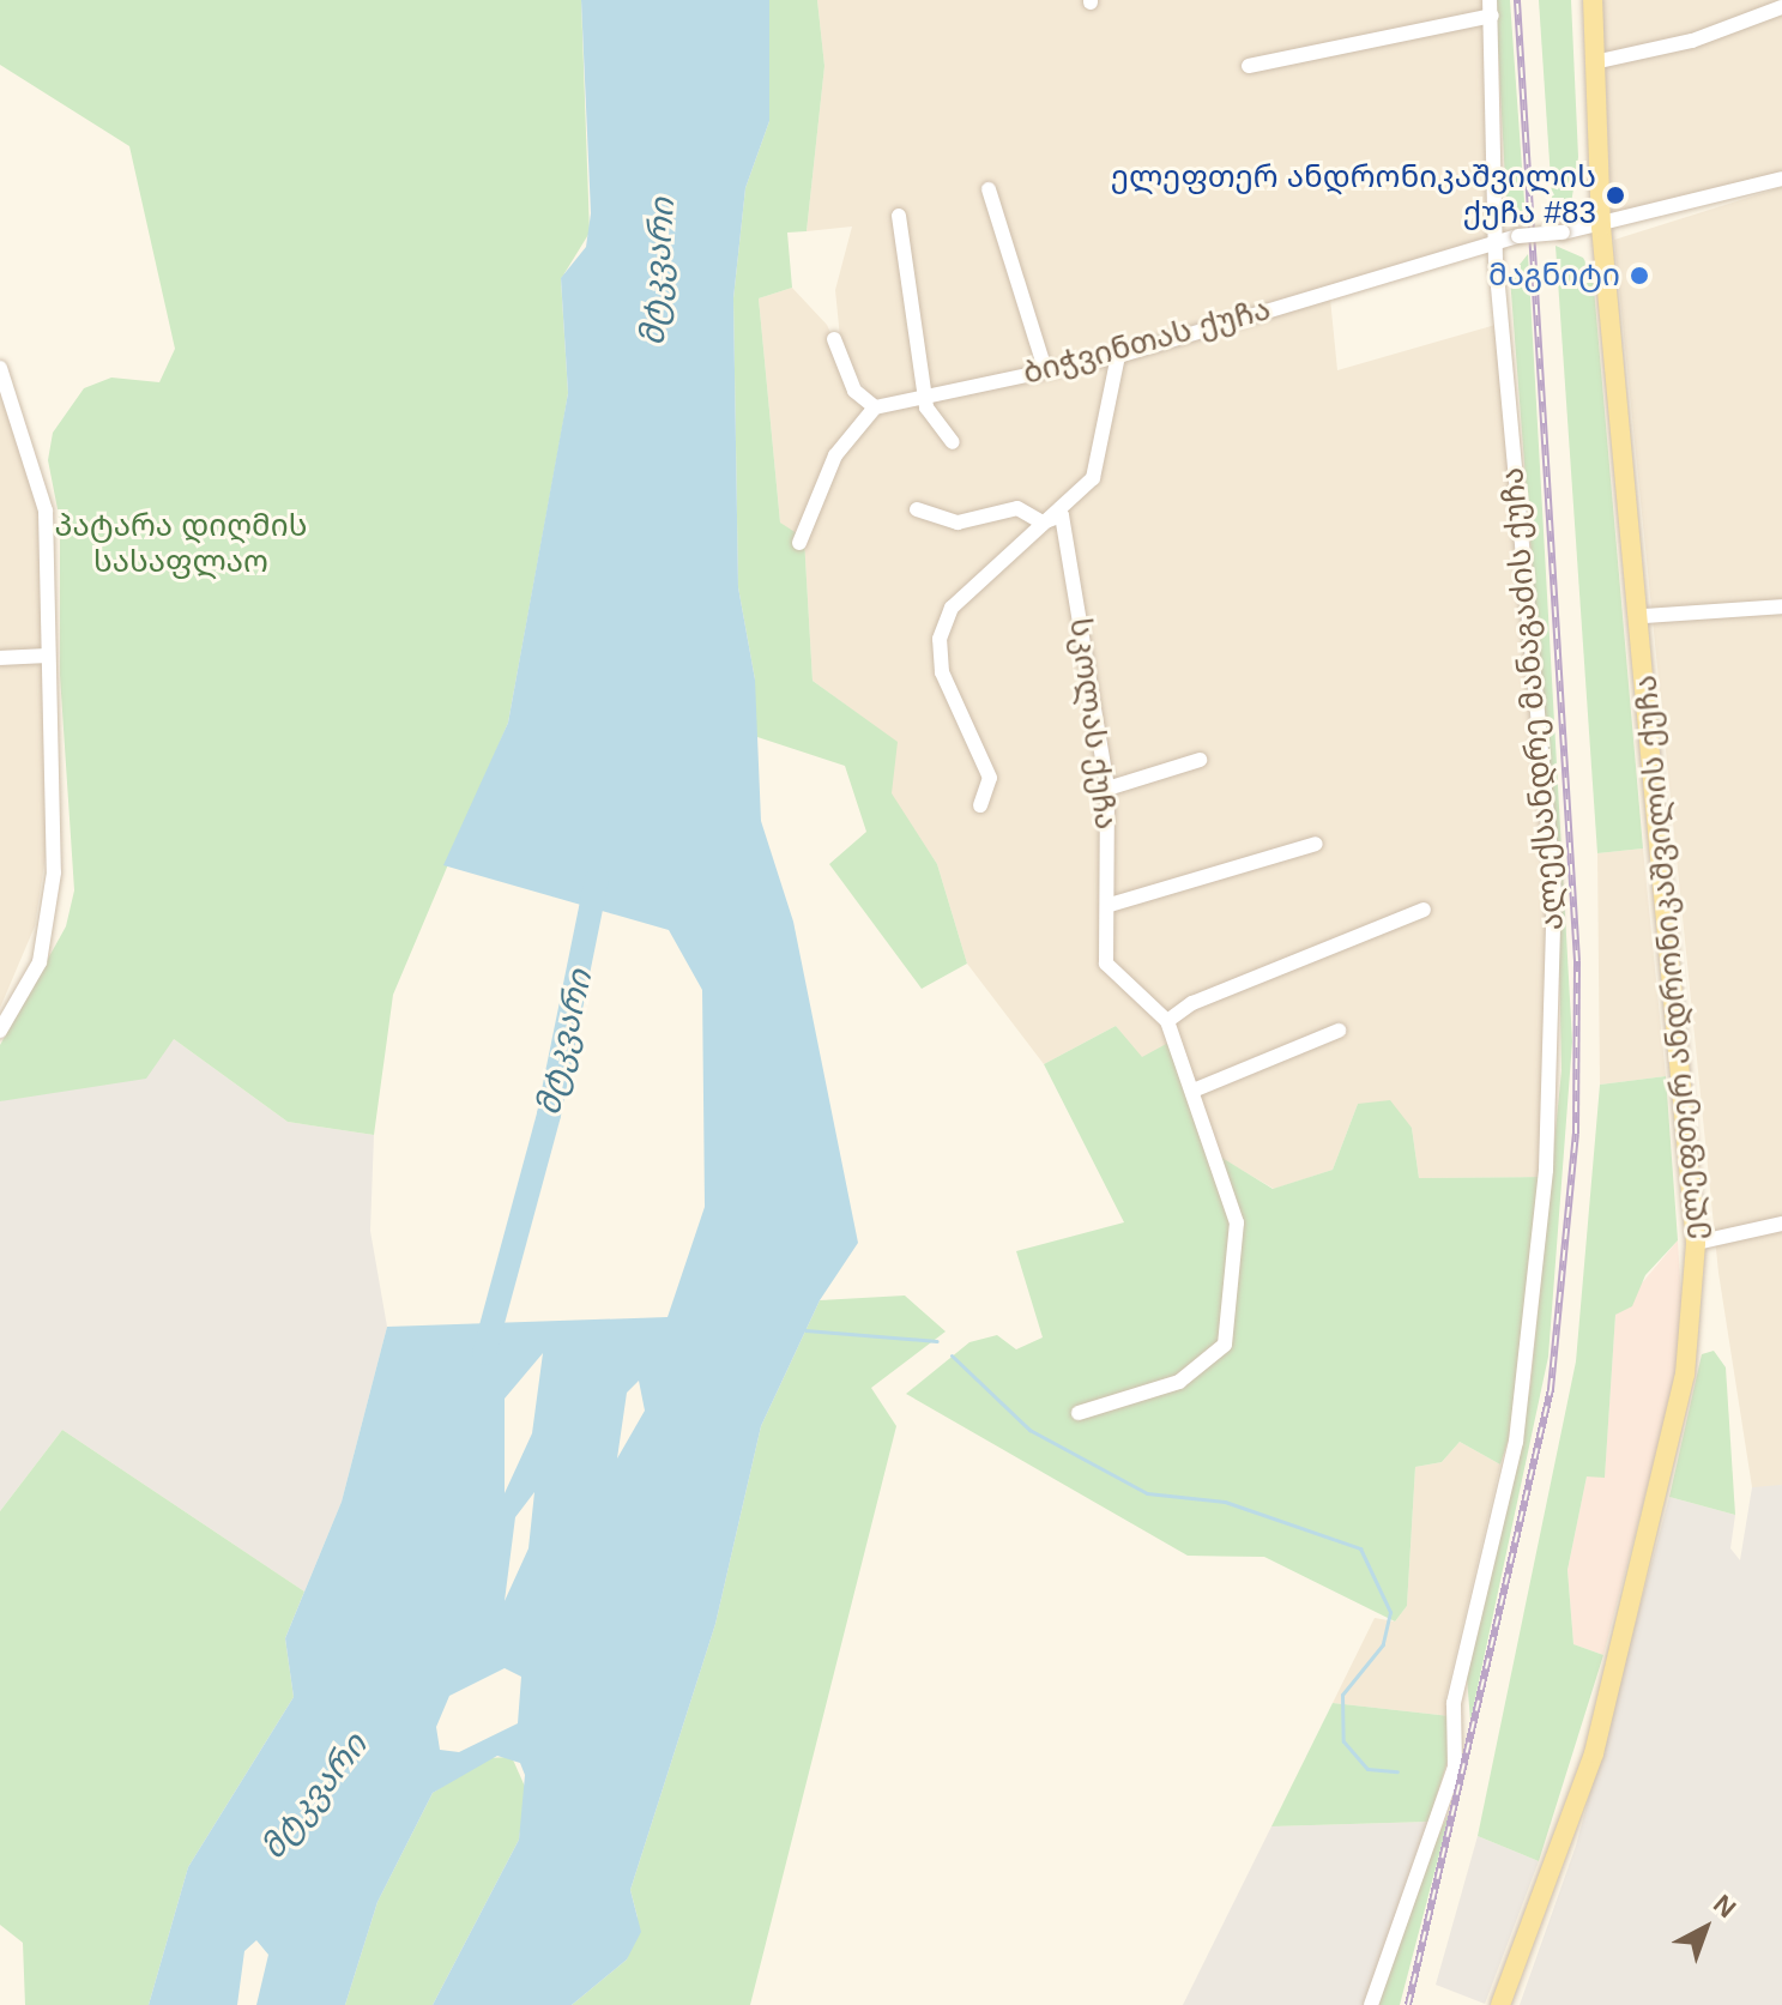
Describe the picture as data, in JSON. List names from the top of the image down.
{
  "streets": {
    "main road": ["ელეფთერ ანდრონიკაშვილის ქუჩა"],
    "street": ["ბიჭვინთას ქუჩა", "ალექსანდრე მანაგაძის ქუჩა", "სკოლას ქუჩა"]
  },
  "crossings": [
    ["ბიჭვინთას ქუჩა", "ალექსანდრე მანაგაძის ქუჩა"],
    ["ბიჭვინთას ქუჩა", "ელეფთერ ანდრონიკაშვილის ქუჩა"]
  ],
  "water": ["მტკვარი"],
  "parks": ["პატარა დიღმის სასაფლაო"],
  "places": ["ელეფთერ ანდრონიკაშვილის ქუჩა #83", "მაგნიტი"],
  "north": "top right"
}
